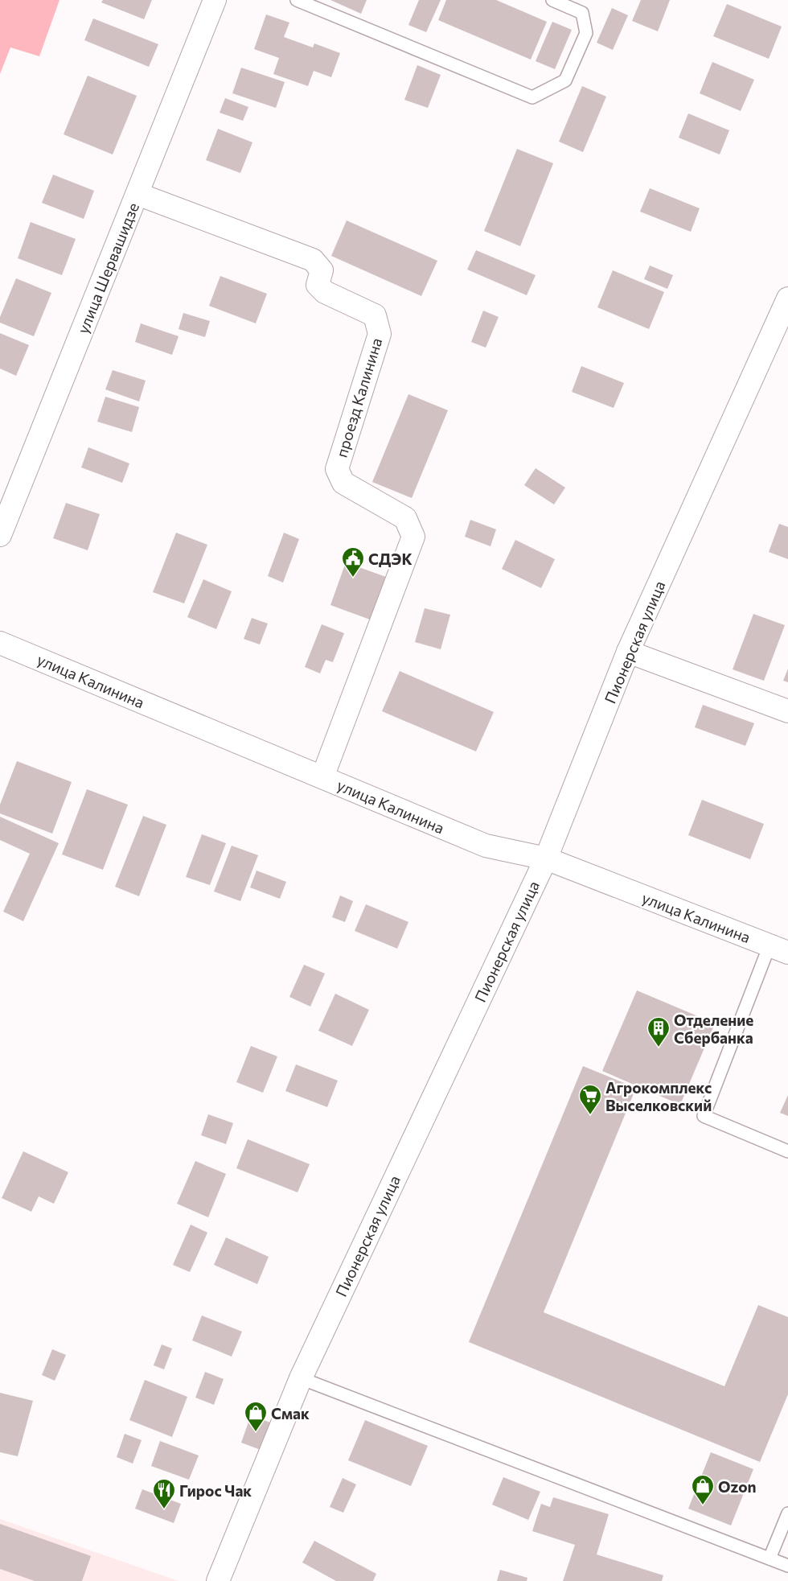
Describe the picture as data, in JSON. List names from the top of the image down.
{
  "streets": {
    "street": [
      "улица Шервашидзе",
      "проезд Калинина",
      "Пионерская улица",
      "улица Калинина"
    ]
  },
  "crossings": [
    ["улица Шервашидзе", "проезд Калинина"],
    ["проезд Калинина", "улица Калинина"],
    ["Пионерская улица", "улица Калинина"]
  ],
  "places": {
    "public building": ["СДЭК"],
    "building": ["Отделение Сбербанка"],
    "supermarket": ["Агрокомплекс Выселковский"],
    "shop": ["Смак", "Ozon"],
    "restaurant": ["Гирос Чак"]
  }
}
